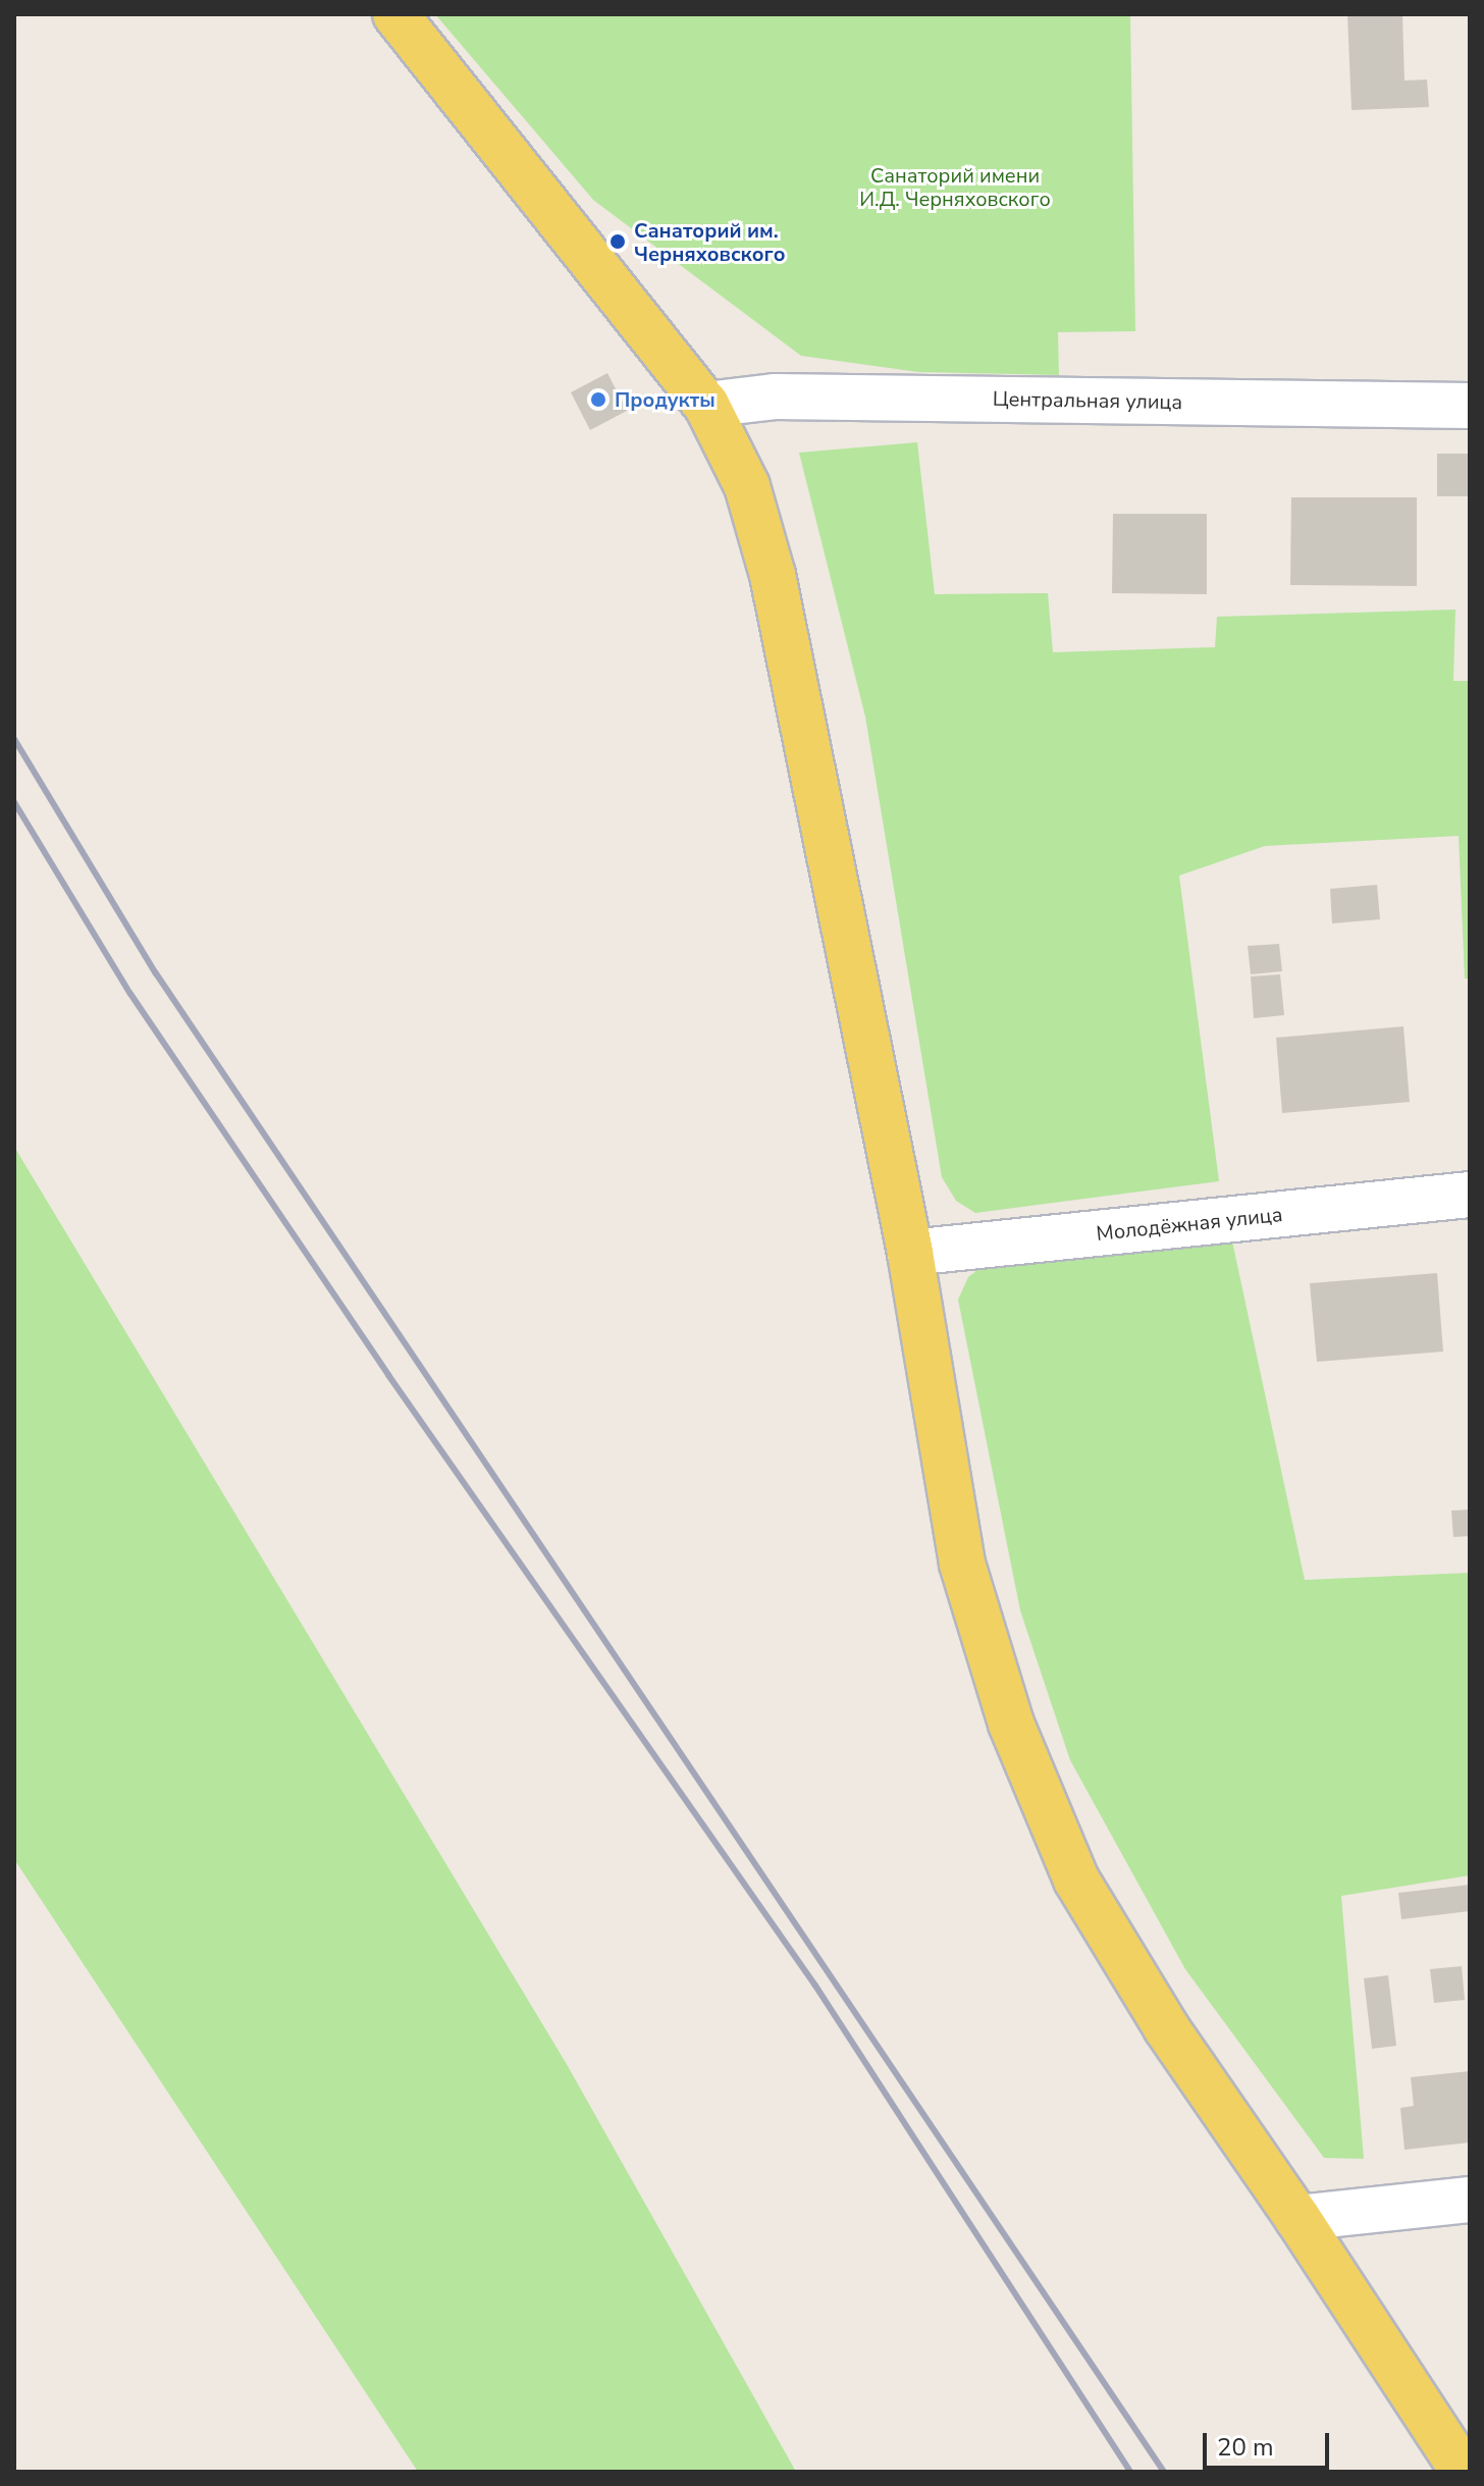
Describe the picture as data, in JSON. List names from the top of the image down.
{
  "streets": {
    "street": ["Центральная улица", "Молодёжная улица"]
  },
  "parks": ["Санаторий имени И.Д. Черняховского"],
  "places": ["Санаторий им. Черняховского", "Продукты"],
  "scale_bar": "20 m"
}
